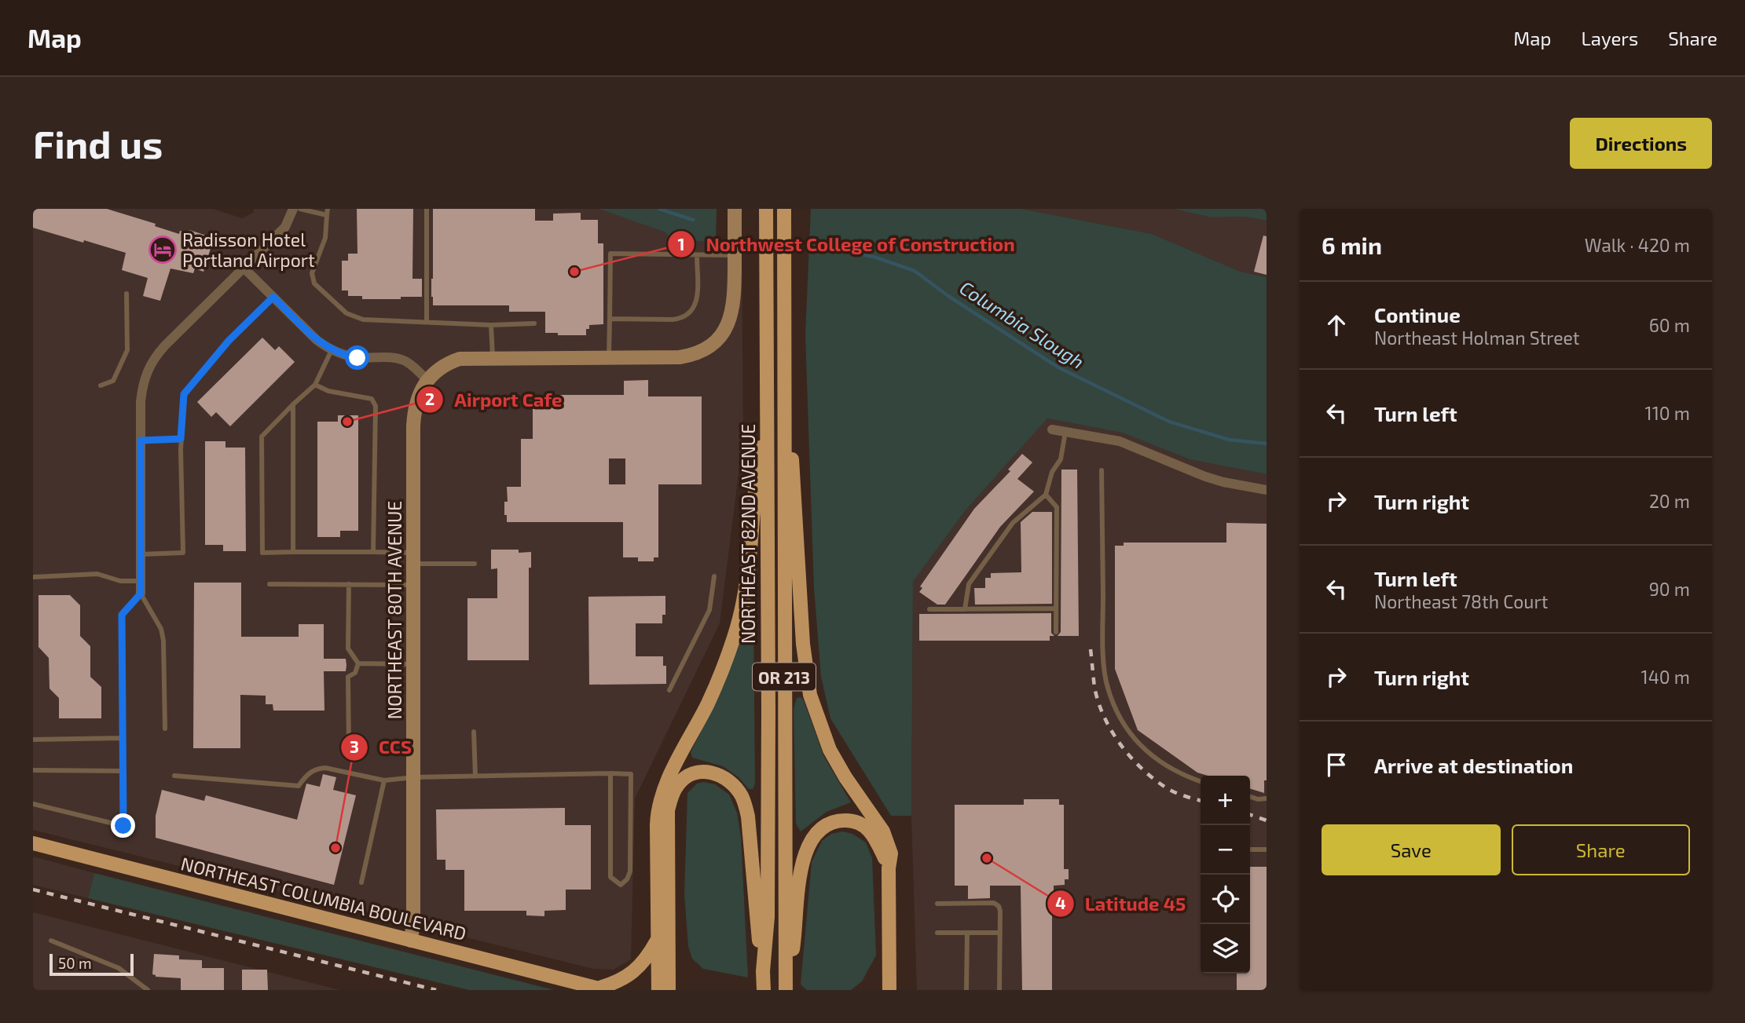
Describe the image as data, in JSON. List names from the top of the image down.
{
  "streets": {
    "main road": ["NORTHEAST 82ND AVENUE", "OR 213", "NORTHEAST COLUMBIA BOULEVARD"],
    "street": ["NORTHEAST 80TH AVENUE"]
  },
  "crossings": [
    ["NORTHEAST 80TH AVENUE", "NORTHEAST COLUMBIA BOULEVARD"]
  ],
  "water": ["Columbia Slough"],
  "places": {
    "hotel": ["Radisson Hotel Portland Airport"],
    "other": [
      "Northwest College of Construction",
      "Airport Cafe",
      "CCS",
      "Latitude 45"
    ]
  },
  "scale_bar": "50 m",
  "page": {
    "header": "Map",
    "nav": ["Map", "Layers", "Share"],
    "buttons": [
      "Directions",
      ["Save", "Share"]
    ],
    "title": "Find us",
    "heading": ["6 min", "Walk · 420 m"],
    "list": [
      ["Continue", "Northeast Holman Street", "60 m"],
      ["Turn left", "110 m"],
      ["Turn right", "20 m"],
      ["Turn left", "Northeast 78th Court", "90 m"],
      ["Turn right", "140 m"],
      "Arrive at destination"
    ],
    "map_buttons": ["+", "−"],
    "scale": "50 m"
  }
}
